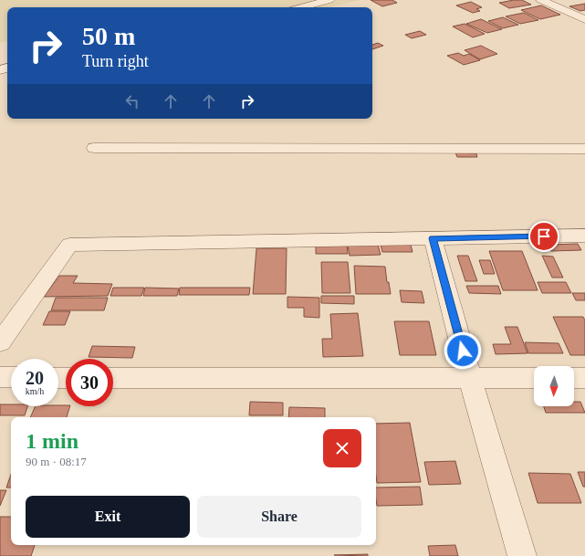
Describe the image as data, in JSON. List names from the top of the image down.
{
  "north": "bottom",
  "page": {
    "turn": ["50 m", "Turn right"],
    "speed": "20 km/h",
    "limit": "30",
    "heading": ["1 min", "90 m · 08:17"],
    "buttons": ["Exit", "Share"]
  }
}
